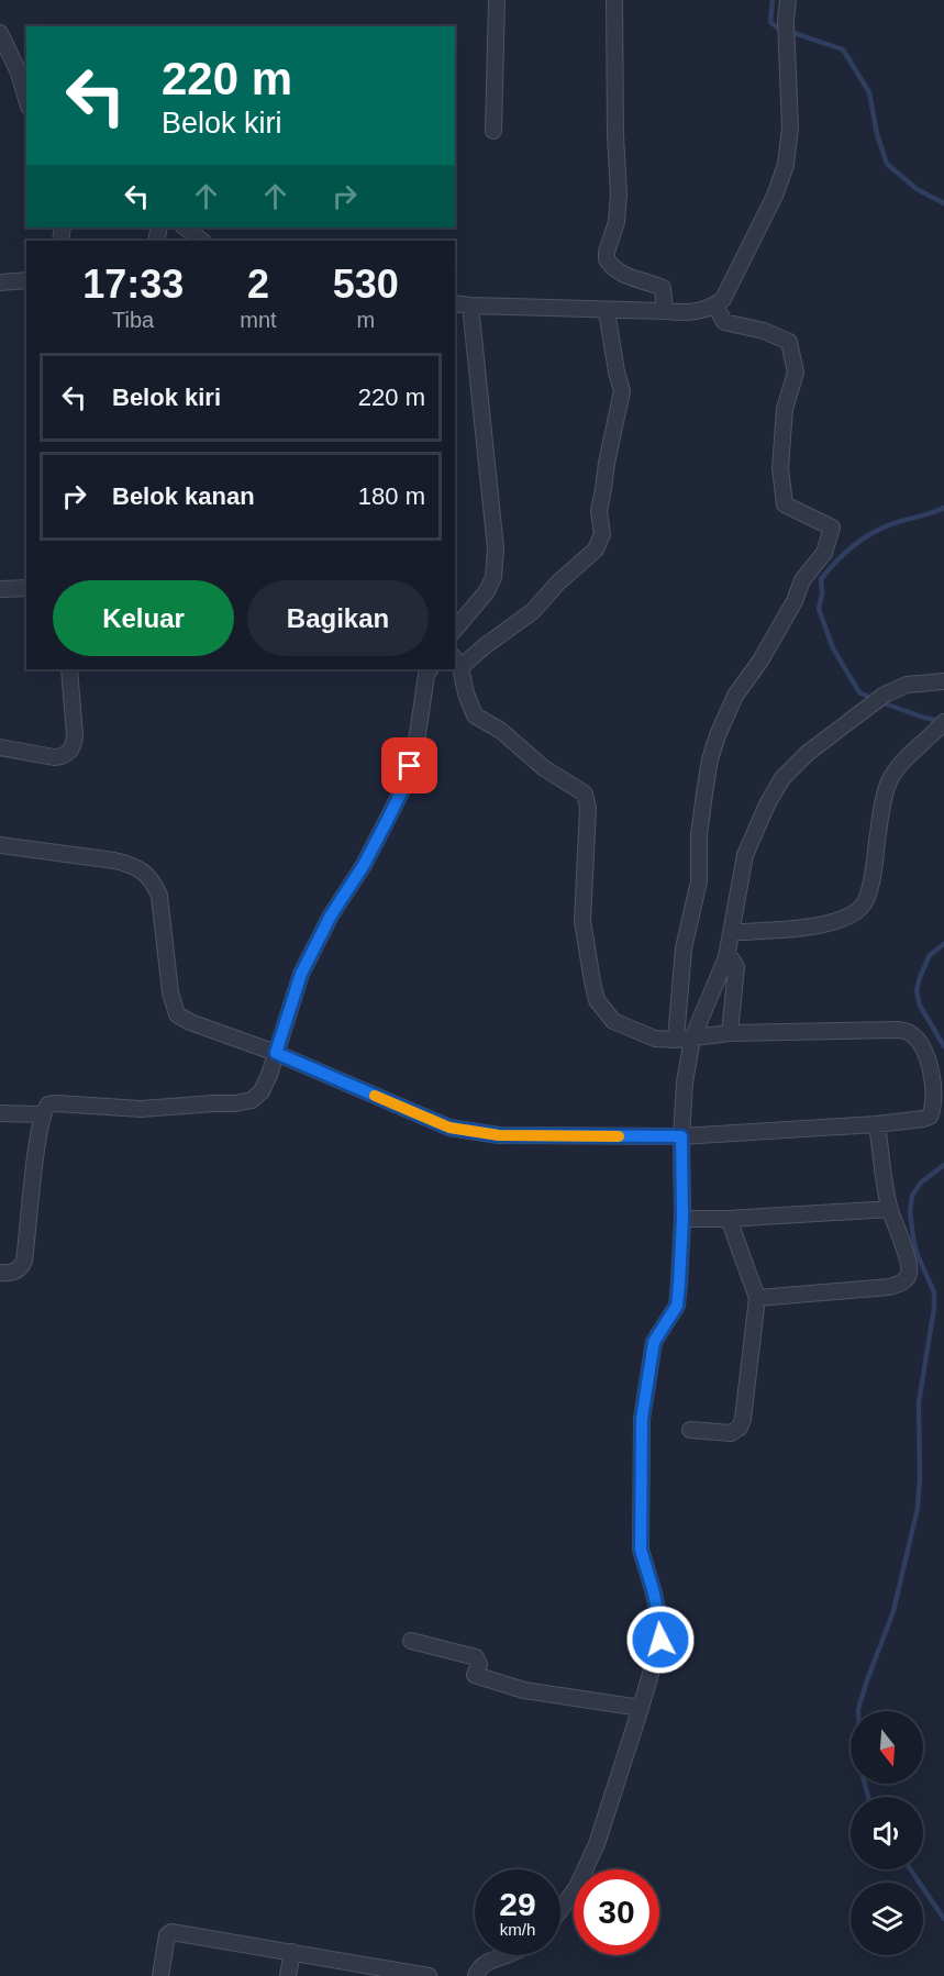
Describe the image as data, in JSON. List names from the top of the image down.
{
  "north": "bottom",
  "page": {
    "turn": ["220 m", "Belok kiri"],
    "eta": [
      "17:33",
      "Tiba",
      "2",
      "mnt",
      "530",
      "m"
    ],
    "list": [
      {
        "name": "Belok kiri",
        "value": "220 m"
      },
      {
        "name": "Belok kanan",
        "value": "180 m"
      }
    ],
    "buttons": ["Keluar", "Bagikan"],
    "speed": "29 km/h",
    "limit": "30"
  }
}
